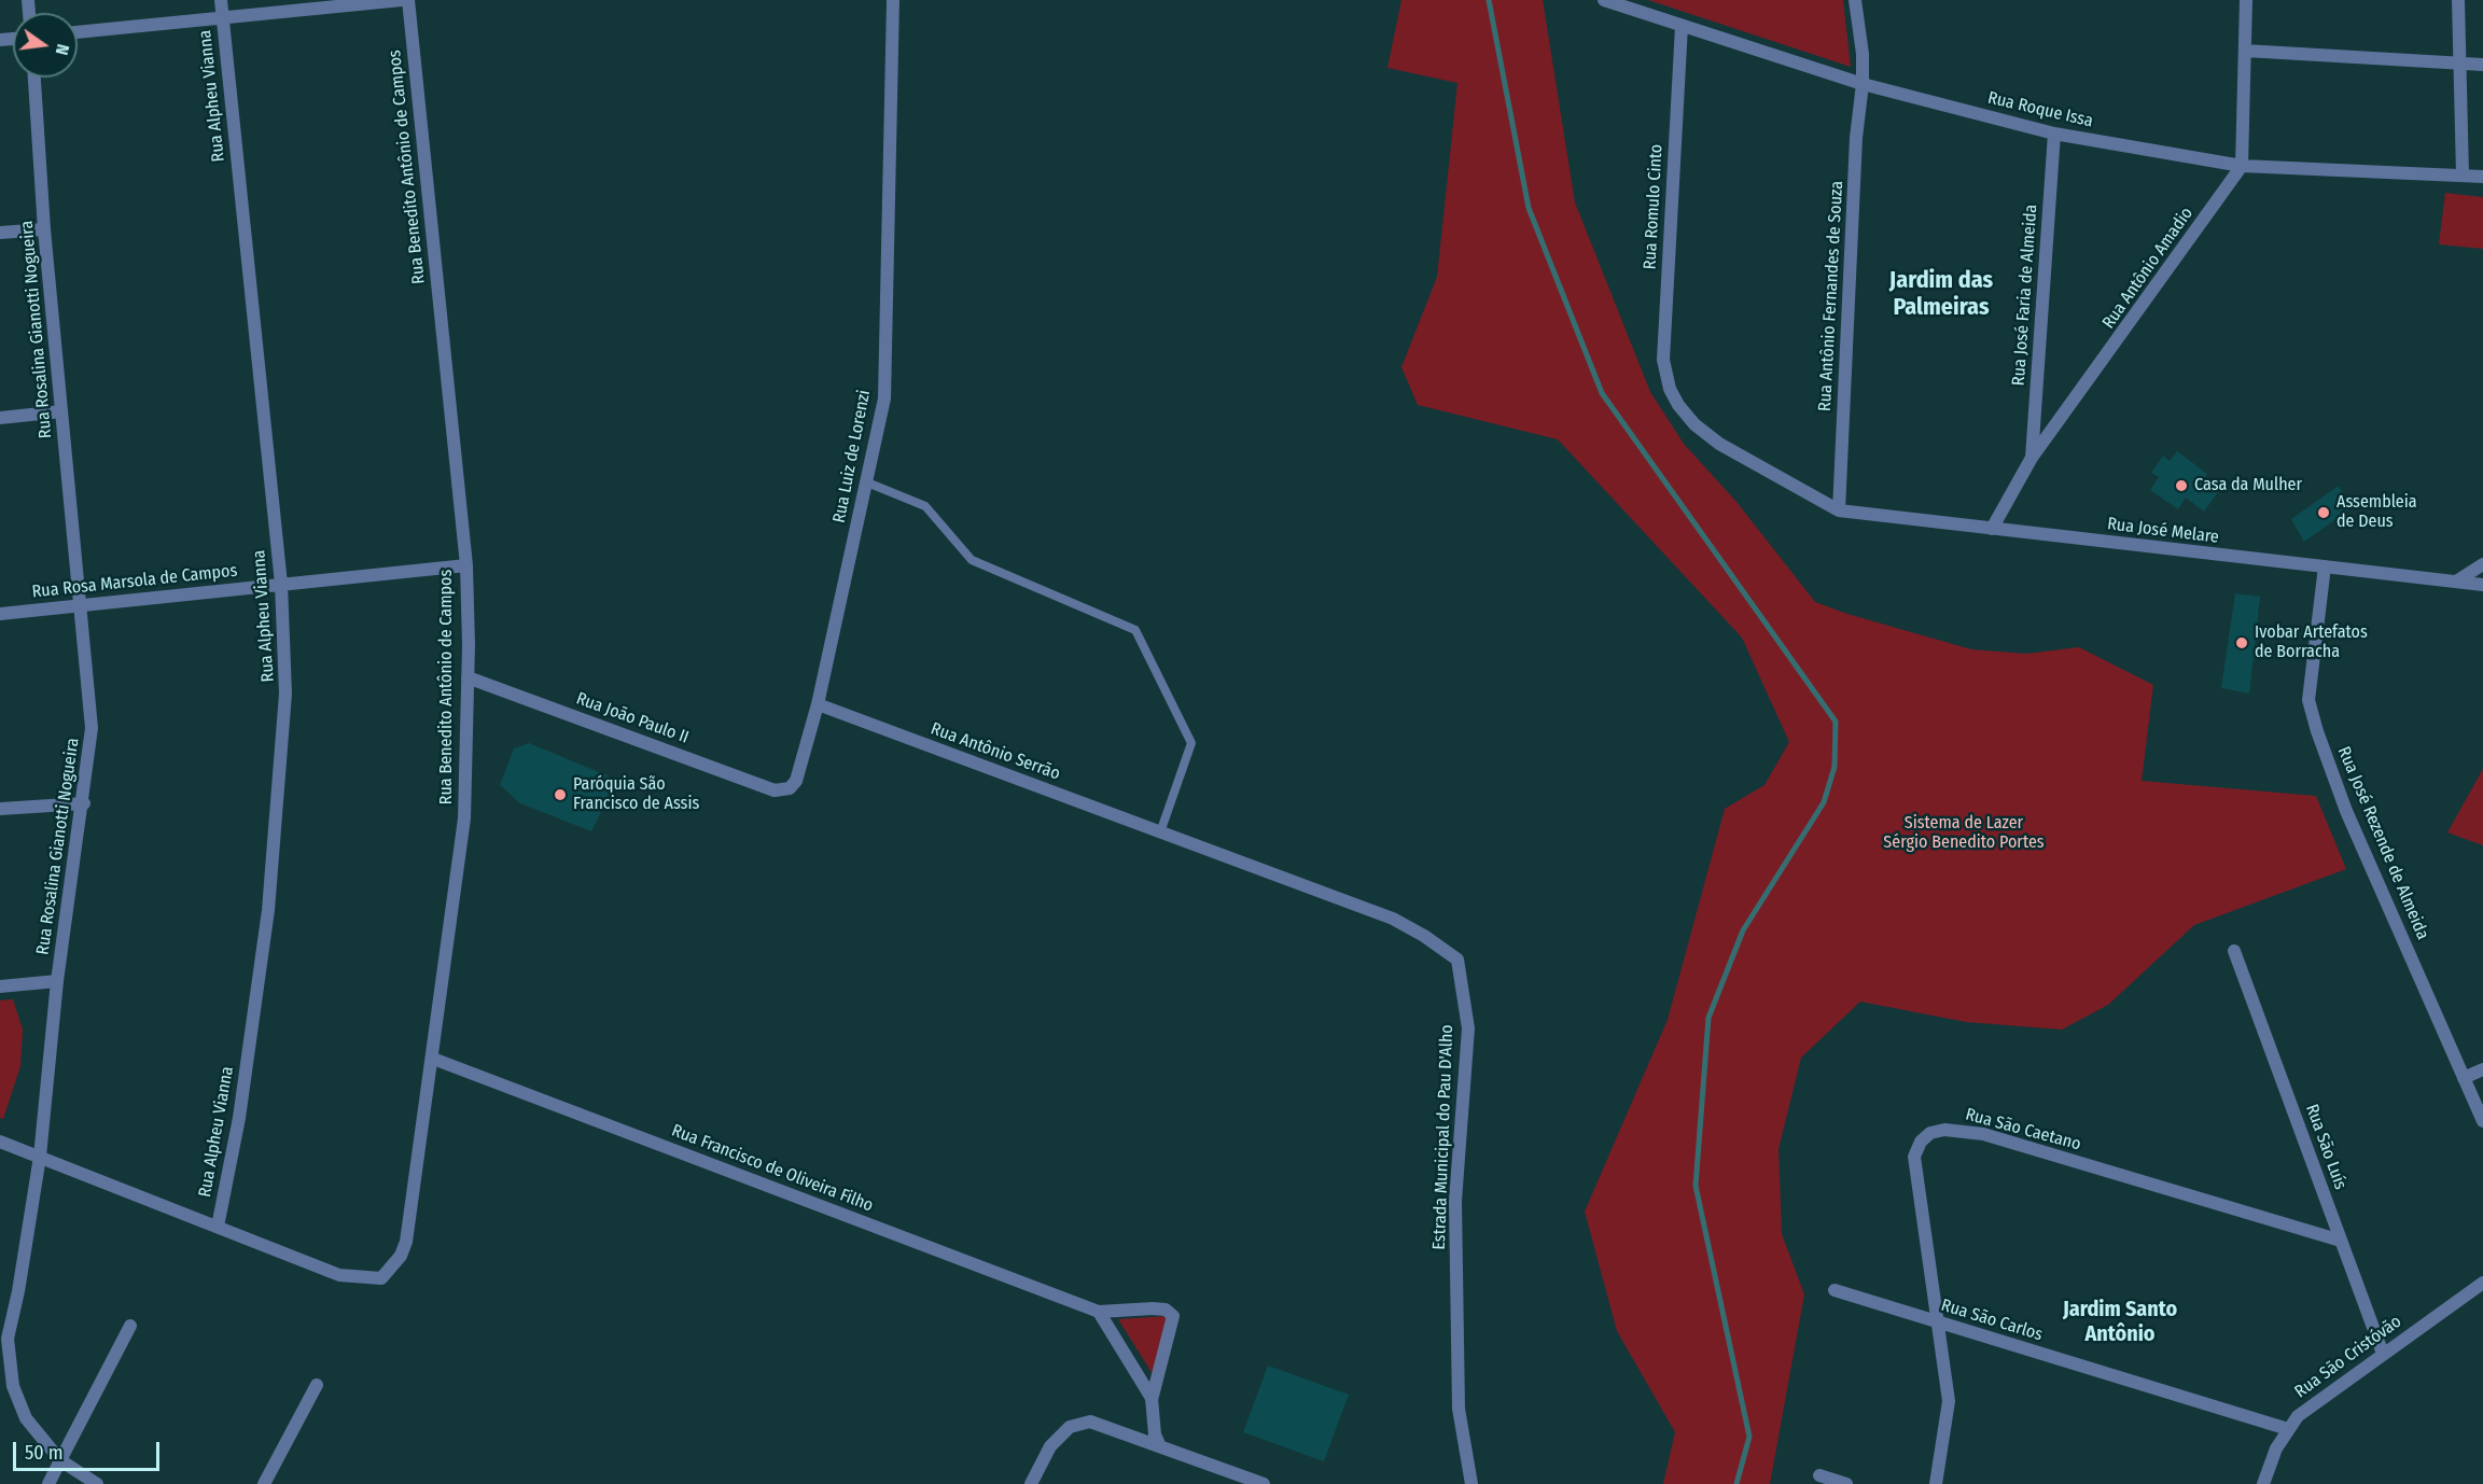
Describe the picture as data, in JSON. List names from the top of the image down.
{
  "streets": {
    "street": [
      "Rua Alpheu Vianna",
      "Rua Roque Issa",
      "Rua Benedito Antônio de Campos",
      "Rua Romulo Cinto",
      "Rua Antônio Amadio",
      "Rua José Faria de Almeida",
      "Rua Antônio Fernandes de Souza",
      "Rua Rosalina Gianotti Nogueira",
      "Rua Luiz de Lorenzi",
      "Rua José Melare",
      "Rua Rosa Marsola de Campos",
      "Rua João Paulo II",
      "Rua Antônio Serrão",
      "Rua José Rezende de Almeida",
      "Rua São Caetano",
      "Estrada Municipal do Pau D'Alho",
      "Rua São Luís",
      "Rua Francisco de Oliveira Filho",
      "Rua São Carlos",
      "Rua São Cristóvão"
    ]
  },
  "crossings": [
    ["Rua Alpheu Vianna", "Rua Benedito Antônio de Campos"],
    ["Rua Alpheu Vianna", "Rua Rosa Marsola de Campos"],
    ["Rua Roque Issa", "Rua Romulo Cinto"],
    ["Rua Roque Issa", "Rua Antônio Amadio"],
    ["Rua Roque Issa", "Rua José Faria de Almeida"],
    ["Rua Roque Issa", "Rua Antônio Fernandes de Souza"],
    ["Rua Benedito Antônio de Campos", "Rua Rosa Marsola de Campos"],
    ["Rua Benedito Antônio de Campos", "Rua João Paulo II"],
    ["Rua Benedito Antônio de Campos", "Rua Francisco de Oliveira Filho"],
    ["Rua Romulo Cinto", "Rua Antônio Fernandes de Souza"],
    ["Rua Romulo Cinto", "Rua José Melare"],
    ["Rua Antônio Amadio", "Rua José Faria de Almeida"],
    ["Rua Antônio Amadio", "Rua José Melare"],
    ["Rua Antônio Fernandes de Souza", "Rua José Melare"],
    ["Rua Rosalina Gianotti Nogueira", "Rua Rosa Marsola de Campos"],
    ["Rua Luiz de Lorenzi", "Rua João Paulo II"],
    ["Rua Luiz de Lorenzi", "Rua Antônio Serrão"],
    ["Rua José Melare", "Rua José Rezende de Almeida"],
    ["Rua Antônio Serrão", "Estrada Municipal do Pau D'Alho"],
    ["Rua São Caetano", "Rua São Luís"],
    ["Rua São Caetano", "Rua São Carlos"],
    ["Rua São Luís", "Rua São Cristóvão"],
    ["Rua São Carlos", "Rua São Cristóvão"]
  ],
  "districts": ["Jardim das Palmeiras", "Jardim Santo Antônio"],
  "parks": ["Sistema de Lazer Sérgio Benedito Portes"],
  "places": [
    "Casa da Mulher",
    "Assembleia de Deus",
    "Ivobar Artefatos de Borracha",
    "Paróquia São Francisco de Assis"
  ],
  "scale_bar": "50 m",
  "north": "right"
}
